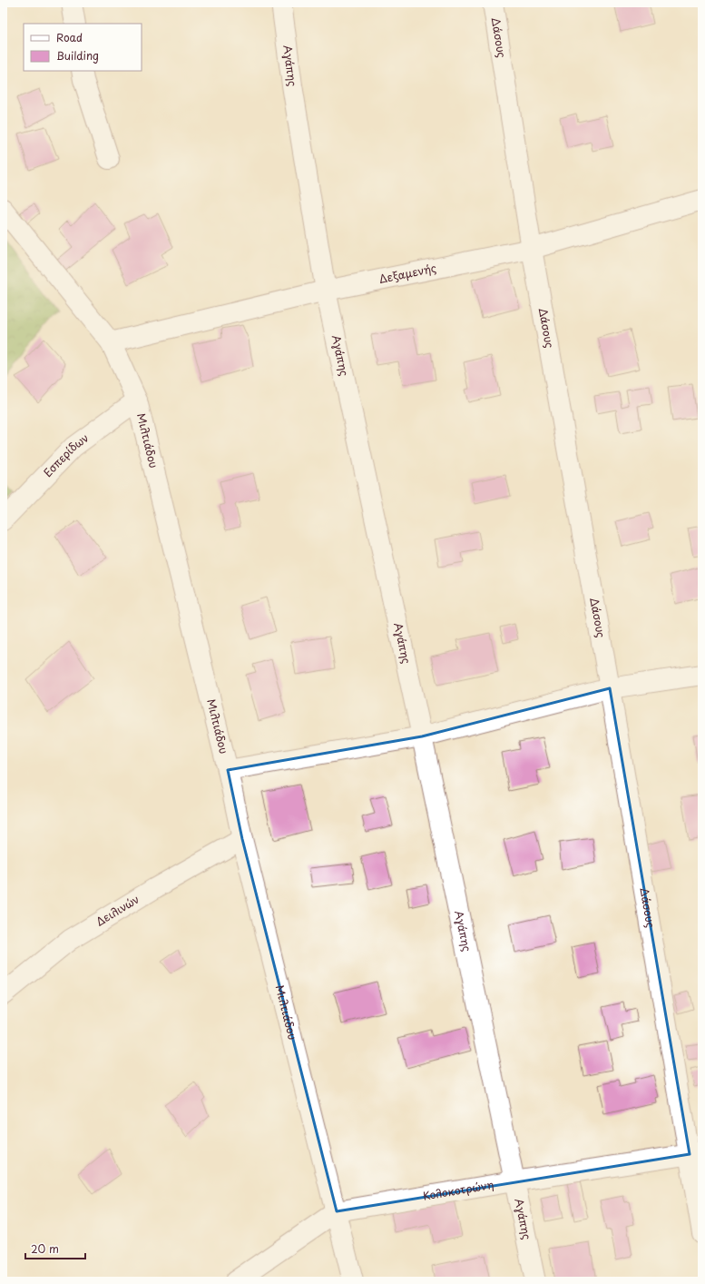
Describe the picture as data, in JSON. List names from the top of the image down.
{
  "streets": {
    "street": [
      "Δάσους",
      "Αγάπης",
      "Δεξαμενής",
      "Μιλτιάδου",
      "Εσπερίδων",
      "Δειλινών",
      "Κολοκοτρώνη"
    ]
  },
  "crossings": [
    ["Δάσους", "Δεξαμενής"],
    ["Δάσους", "Κολοκοτρώνη"],
    ["Αγάπης", "Δεξαμενής"],
    ["Αγάπης", "Κολοκοτρώνη"],
    ["Δεξαμενής", "Μιλτιάδου"],
    ["Μιλτιάδου", "Εσπερίδων"],
    ["Μιλτιάδου", "Δειλινών"],
    ["Μιλτιάδου", "Κολοκοτρώνη"]
  ],
  "legend": ["Road", "Building"],
  "scale_bar": "20 m"
}
